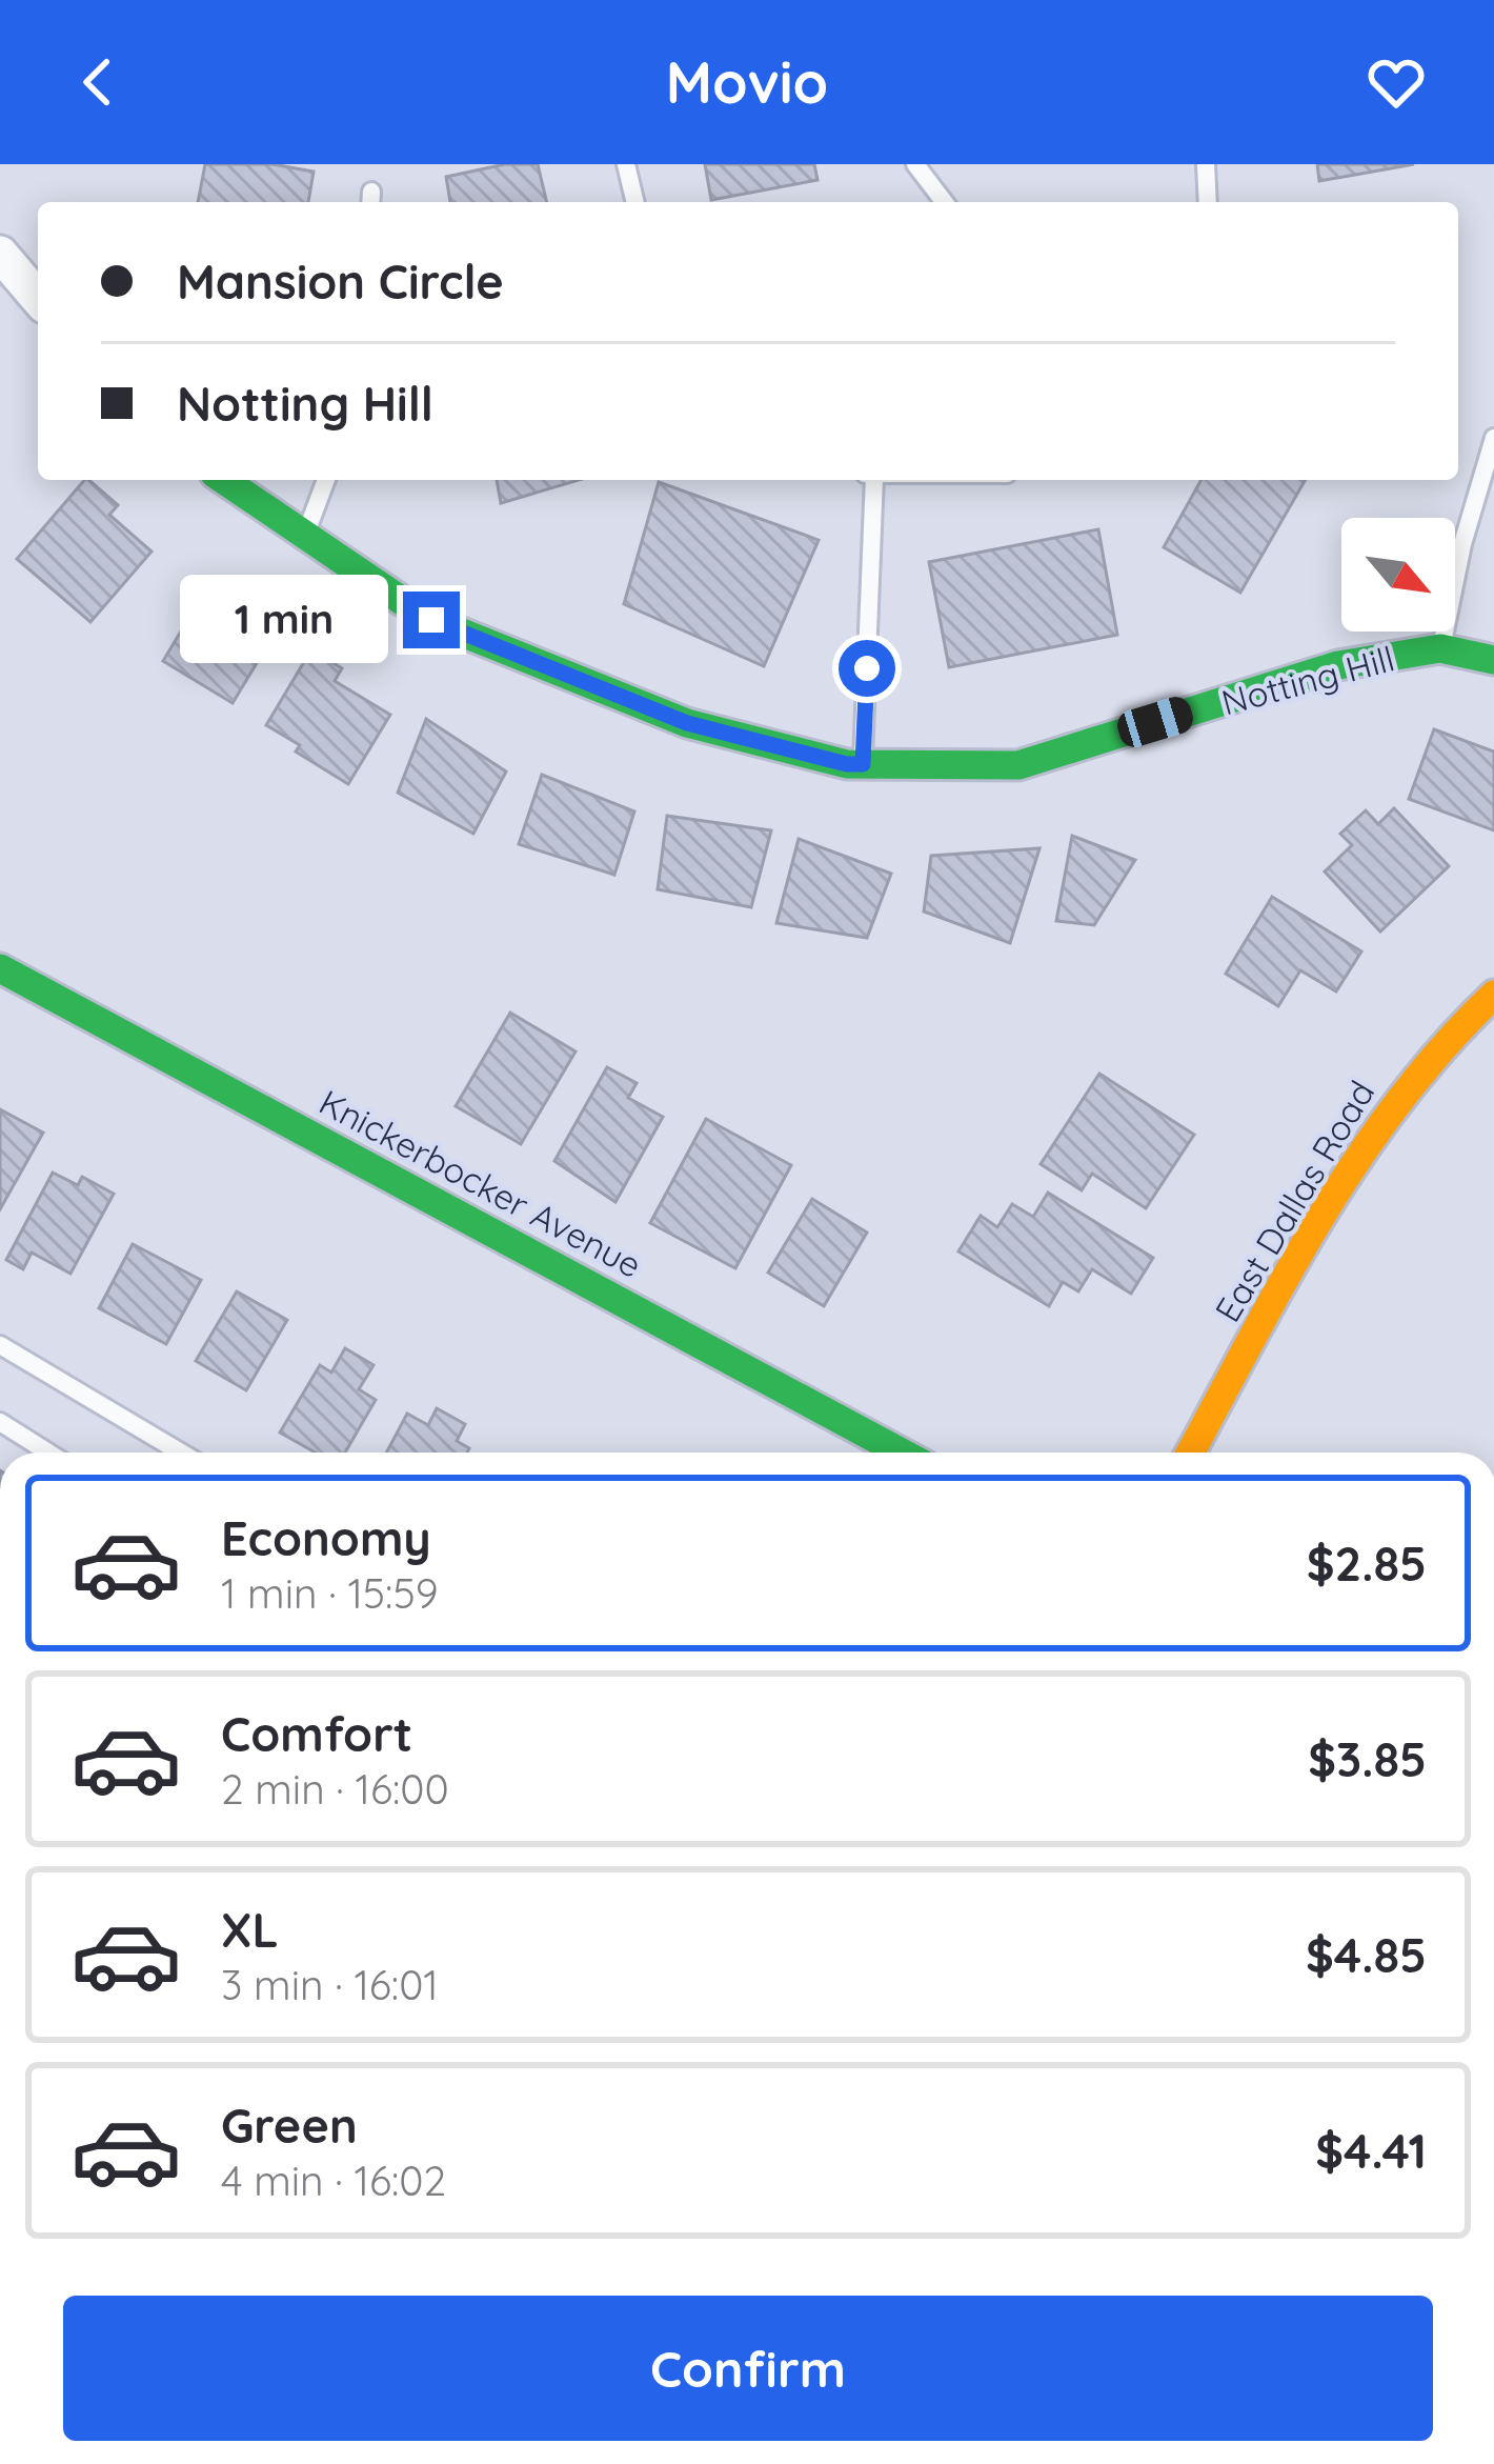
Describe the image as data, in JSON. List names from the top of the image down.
{
  "streets": {
    "street": ["Notting Hill", "Knickerbocker Avenue", "East Dallas Road"]
  },
  "north": "bottom right",
  "page": {
    "header": "Movio",
    "banner": ["Mansion Circle", "Notting Hill"],
    "bubble": "1 min",
    "list": [
      {
        "name": "Economy",
        "note": "1 min · 15:59",
        "value": "$2.85"
      },
      {
        "name": "Comfort",
        "note": "2 min · 16:00",
        "value": "$3.85"
      },
      {
        "name": "XL",
        "note": "3 min · 16:01",
        "value": "$4.85"
      },
      {
        "name": "Green",
        "note": "4 min · 16:02",
        "value": "$4.41"
      }
    ],
    "buttons": "Confirm"
  }
}
